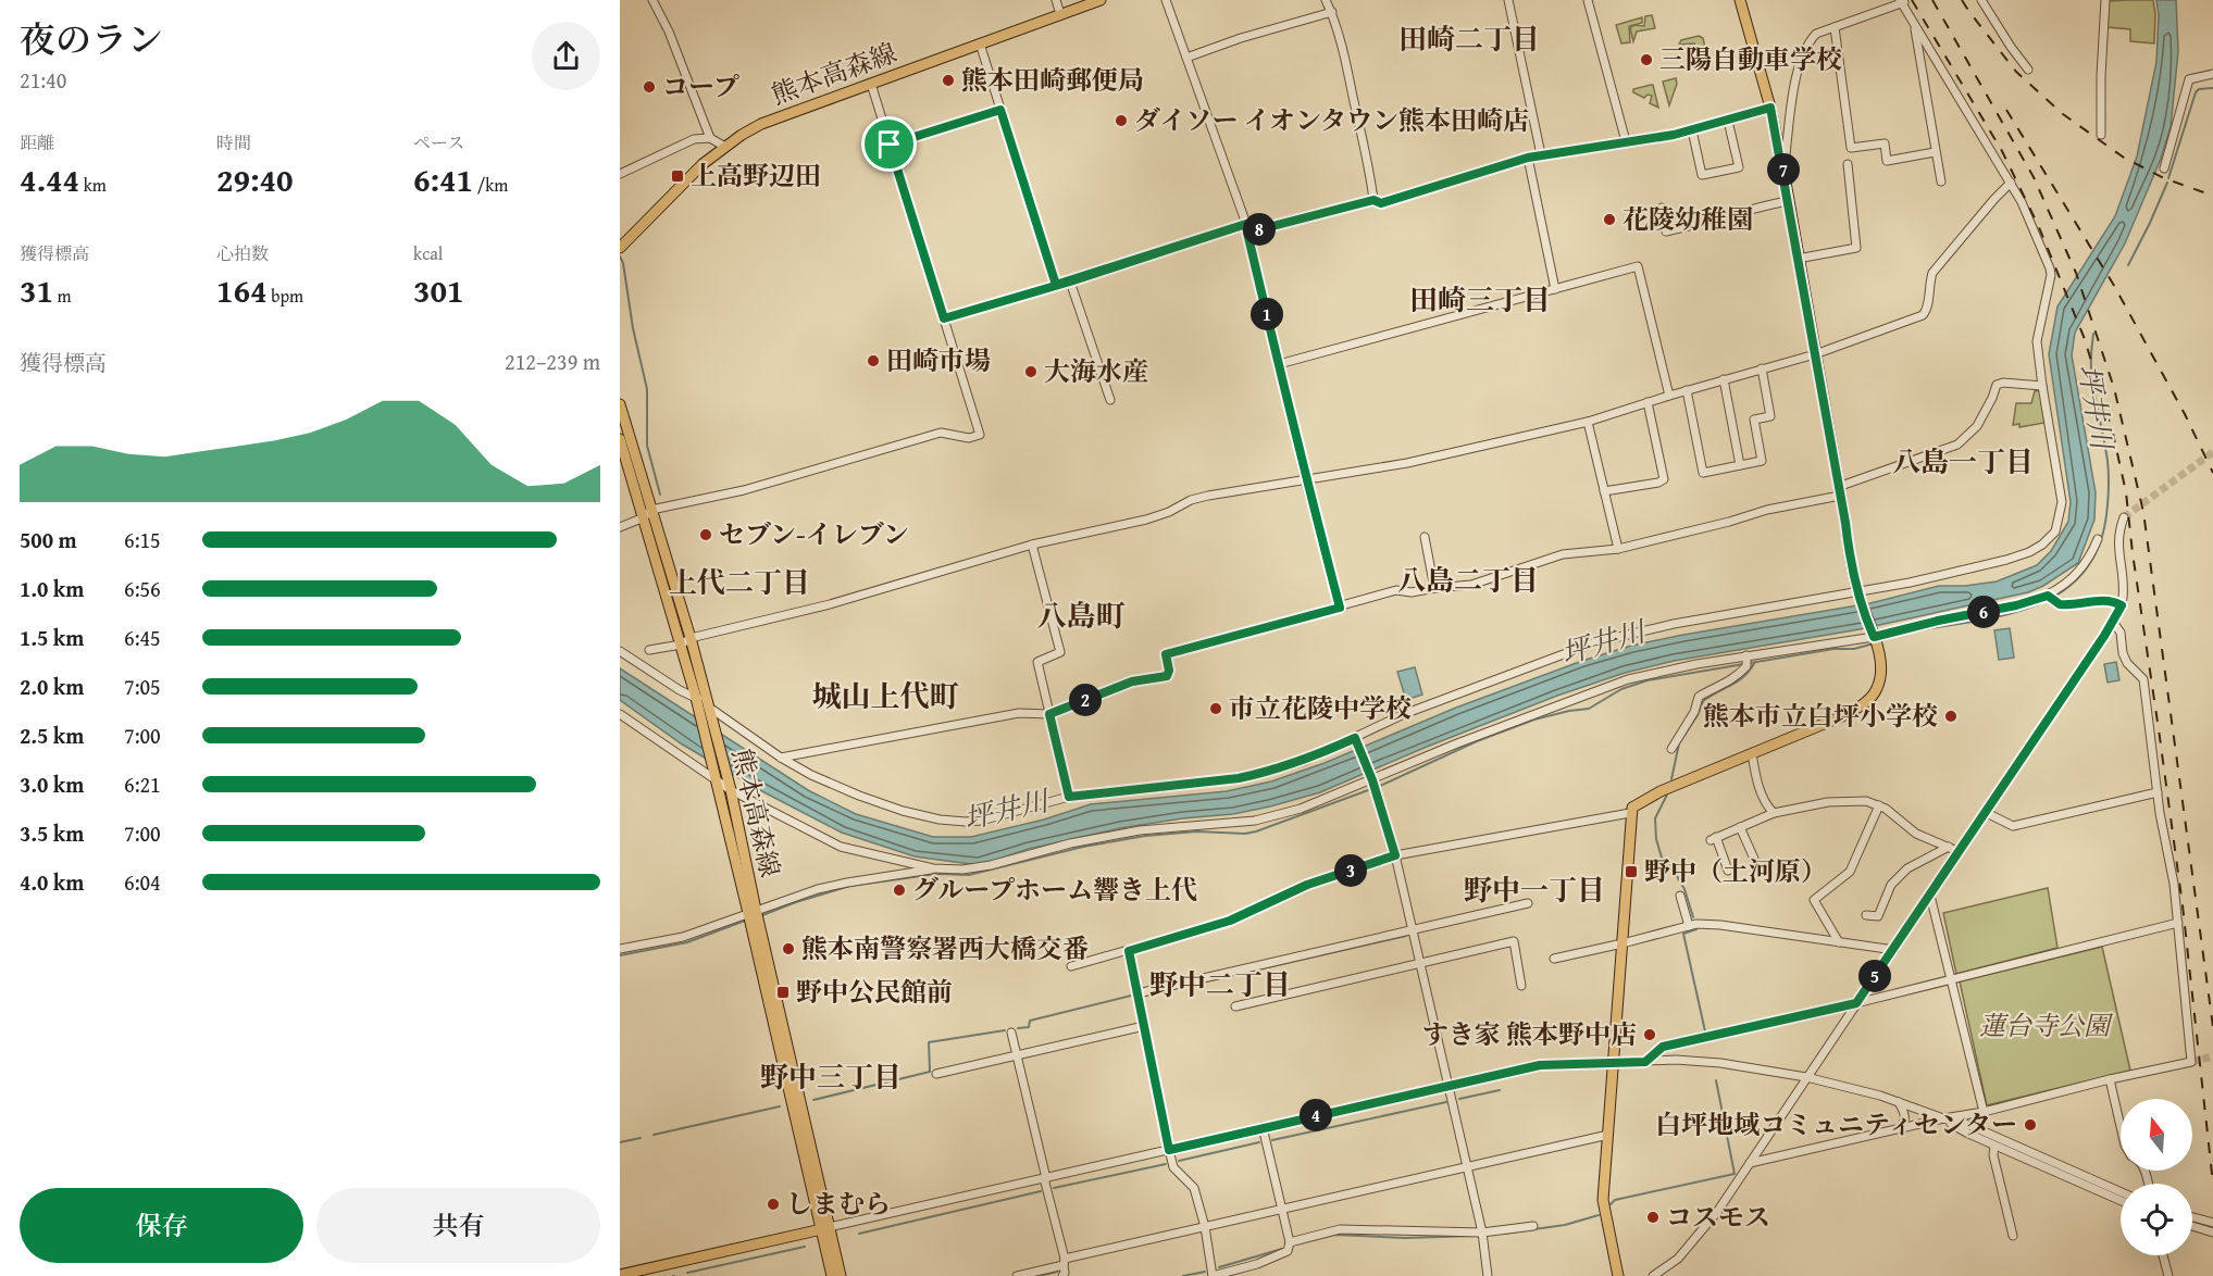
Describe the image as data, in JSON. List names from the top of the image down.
{
  "streets": {
    "main road": ["熊本高森線"]
  },
  "districts": [
    "田崎二丁目",
    "田崎三丁目",
    "八島一丁目",
    "八島二丁目",
    "上代二丁目",
    "八島町",
    "城山上代町",
    "野中一丁目",
    "野中二丁目",
    "野中三丁目"
  ],
  "water": ["坪井川"],
  "parks": ["蓮台寺公園"],
  "places": {
    "other": [
      "三陽自動車学校",
      "熊本田崎郵便局",
      "コープ",
      "ダイソー イオンタウン熊本田崎店",
      "花陵幼稚園",
      "田崎市場",
      "大海水産",
      "セブン-イレブン",
      "市立花陵中学校",
      "熊本市立白坪小学校",
      "グループホーム響き上代",
      "熊本南警察署西大橋交番",
      "すき家 熊本野中店",
      "白坪地域コミュニティセンター",
      "しまむら",
      "コスモス"
    ],
    "transit": ["上高野辺田", "野中（土河原）", "野中公民館前"]
  },
  "north": "top",
  "page": {
    "heading": ["夜のラン", "21:40"],
    "stats": [
      ["距離", "4.44 km"],
      ["時間", "29:40"],
      ["ペース", "6:41 /km"],
      ["獲得標高", "31 m"],
      ["心拍数", "164 bpm"],
      ["kcal", "301"]
    ],
    "pins": [
      "7",
      "8",
      "1",
      "6",
      "2",
      "3",
      "5",
      "4"
    ],
    "chart": ["獲得標高", "212–239 m"],
    "list": [
      {
        "name": "500 m",
        "note": "6:15"
      },
      {
        "name": "1.0 km",
        "note": "6:56"
      },
      {
        "name": "1.5 km",
        "note": "6:45"
      },
      {
        "name": "2.0 km",
        "note": "7:05"
      },
      {
        "name": "2.5 km",
        "note": "7:00"
      },
      {
        "name": "3.0 km",
        "note": "6:21"
      },
      {
        "name": "3.5 km",
        "note": "7:00"
      },
      {
        "name": "4.0 km",
        "note": "6:04"
      }
    ],
    "buttons": ["保存", "共有"]
  }
}
